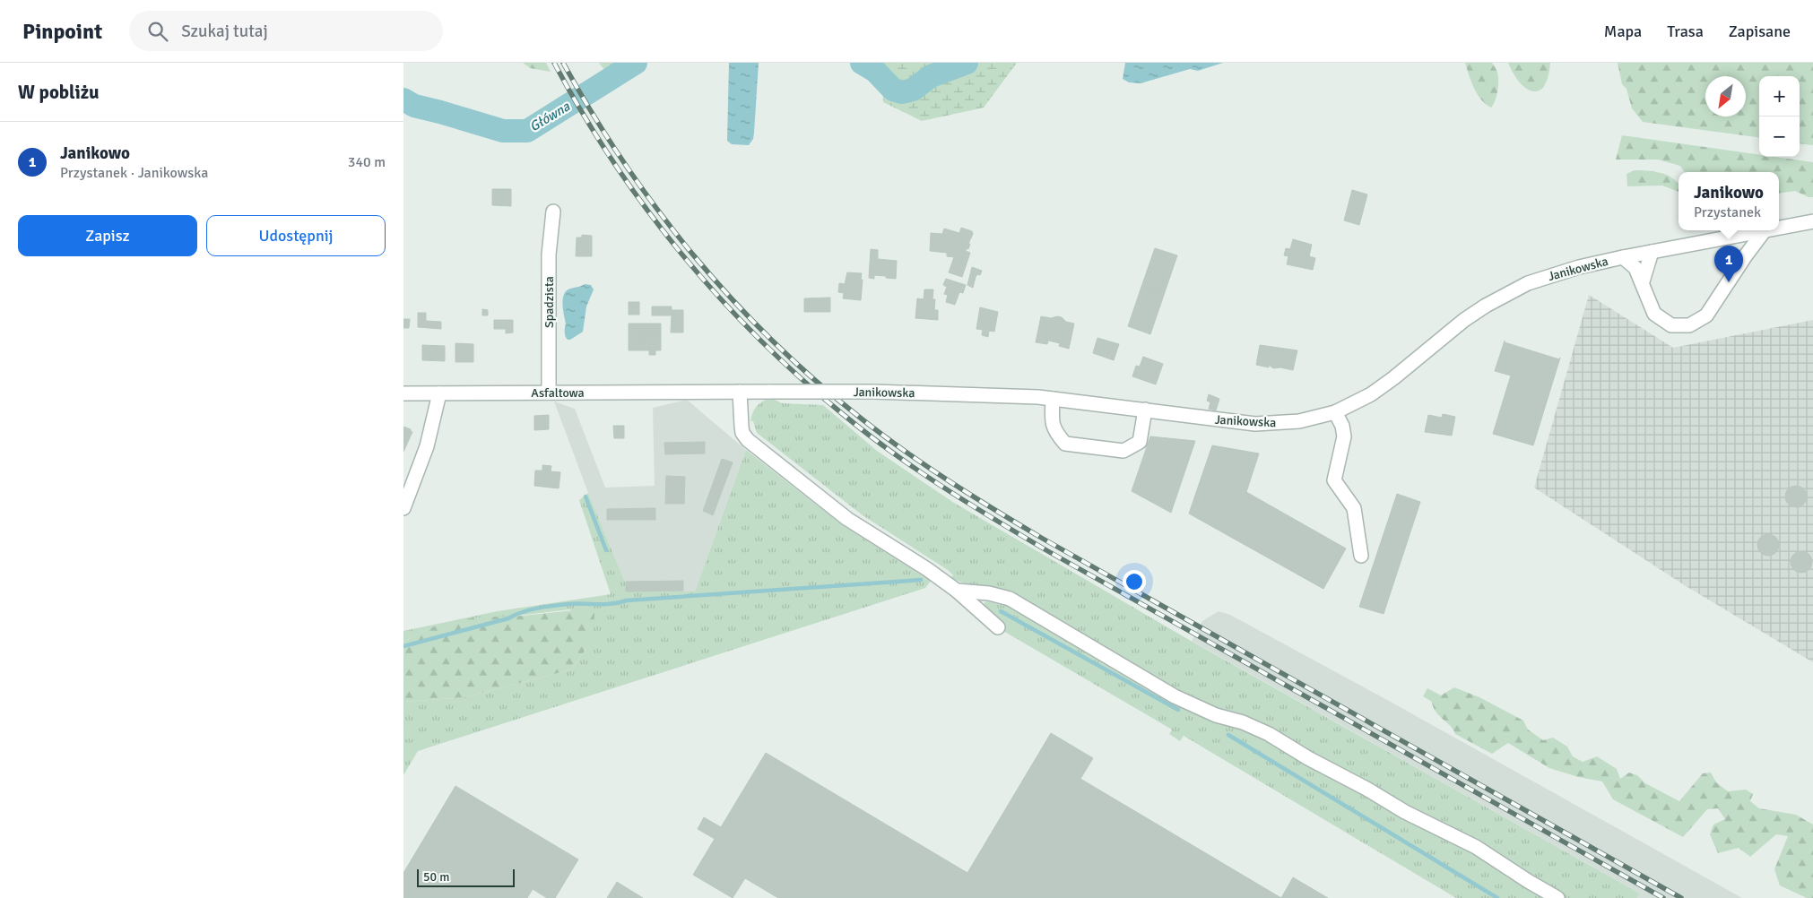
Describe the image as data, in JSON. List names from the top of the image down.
{
  "streets": {
    "street": ["Janikowska", "Spadzista", "Asfaltowa"]
  },
  "crossings": [
    ["Janikowska", "Asfaltowa"],
    ["Spadzista", "Asfaltowa"]
  ],
  "water": ["Główna"],
  "scale_bar": "50 m",
  "north": "bottom left",
  "page": {
    "header": "Pinpoint",
    "search": "Szukaj tutaj",
    "nav": ["Mapa", "Trasa", "Zapisane"],
    "heading": "W pobliżu",
    "map_buttons": ["+", "−"],
    "list": [
      {
        "mark": "1",
        "name": "Janikowo",
        "note": "Przystanek · Janikowska",
        "value": "340 m"
      }
    ],
    "popup": ["Janikowo", "Przystanek"],
    "buttons": ["Zapisz", "Udostępnij"],
    "pins": "1",
    "scale": "50 m"
  }
}
